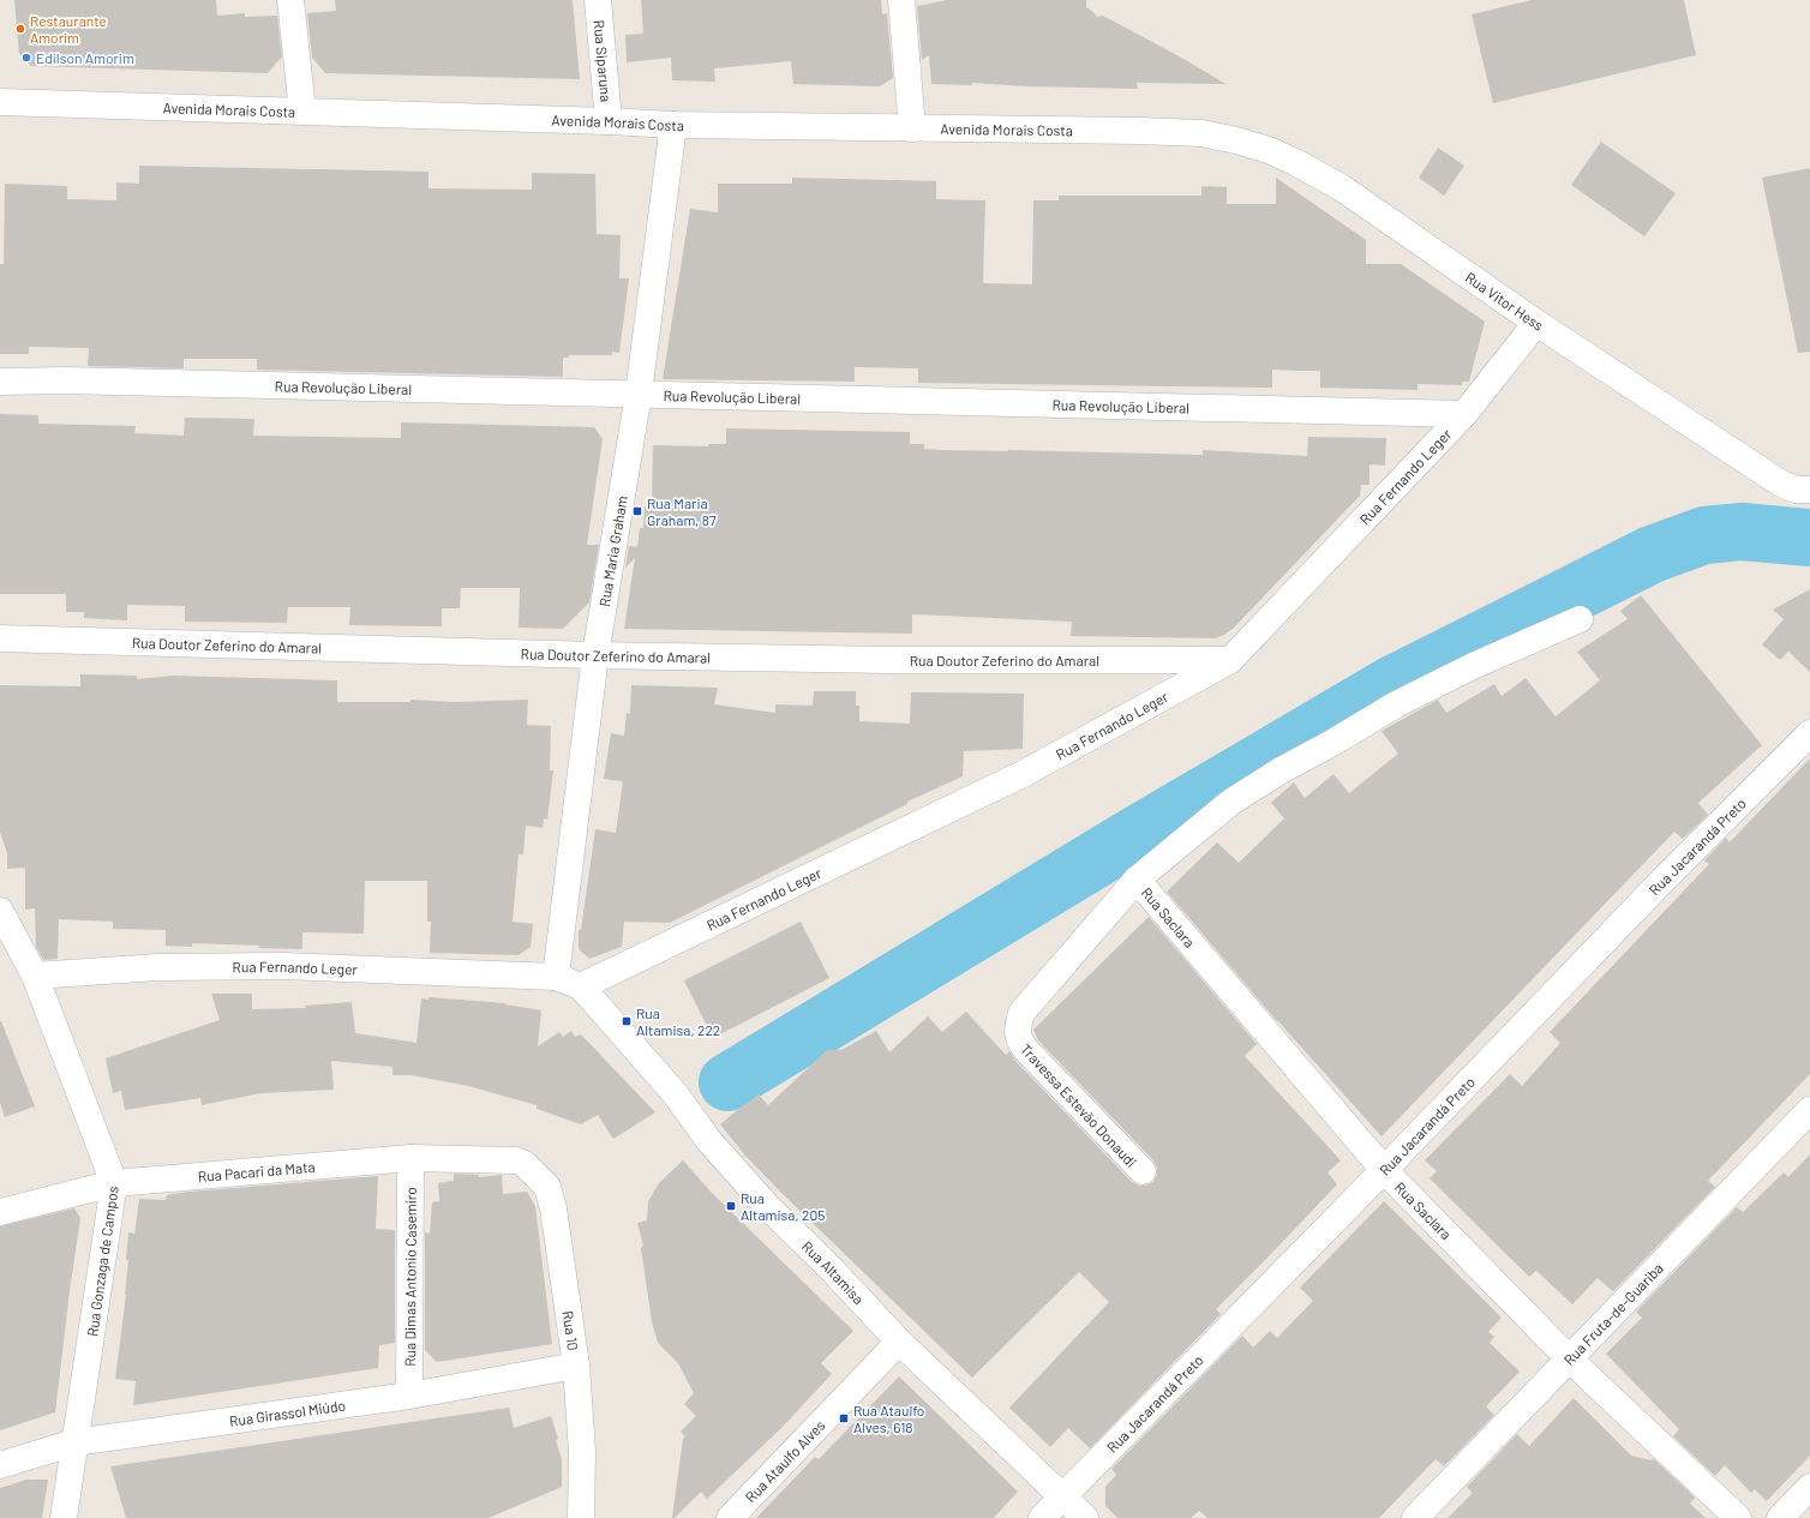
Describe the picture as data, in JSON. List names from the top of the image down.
{
  "streets": {
    "street": [
      "Rua Siparuna",
      "Avenida Morais Costa",
      "Rua Vitor Hess",
      "Rua Revolução Liberal",
      "Rua Fernando Leger",
      "Rua Maria Graham",
      "Rua Doutor Zeferino do Amaral",
      "Rua Jacarandá Preto",
      "Rua Saclara",
      "Travessa Estevão Donaudi",
      "Rua Pacari da Mata",
      "Rua Gonzaga de Campos",
      "Rua Altamisa",
      "Rua Dimas Antonio Casemiro",
      "Rua Fruta-de-Guariba",
      "Rua 10",
      "Rua Girassol Miúdo",
      "Rua Ataulfo Alves"
    ]
  },
  "crossings": [
    ["Rua Siparuna", "Avenida Morais Costa"],
    ["Avenida Morais Costa", "Rua Vitor Hess"],
    ["Avenida Morais Costa", "Rua Maria Graham"],
    ["Rua Vitor Hess", "Rua Fernando Leger"],
    ["Rua Revolução Liberal", "Rua Fernando Leger"],
    ["Rua Revolução Liberal", "Rua Maria Graham"],
    ["Rua Fernando Leger", "Rua Maria Graham"],
    ["Rua Fernando Leger", "Rua Doutor Zeferino do Amaral"],
    ["Rua Fernando Leger", "Rua Gonzaga de Campos"],
    ["Rua Fernando Leger", "Rua Altamisa"],
    ["Rua Maria Graham", "Rua Doutor Zeferino do Amaral"],
    ["Rua Maria Graham", "Rua Altamisa"],
    ["Rua Jacarandá Preto", "Rua Saclara"],
    ["Rua Jacarandá Preto", "Rua Altamisa"],
    ["Rua Saclara", "Travessa Estevão Donaudi"],
    ["Rua Saclara", "Rua Fruta-de-Guariba"],
    ["Rua Pacari da Mata", "Rua Gonzaga de Campos"],
    ["Rua Pacari da Mata", "Rua Dimas Antonio Casemiro"],
    ["Rua Pacari da Mata", "Rua 10"],
    ["Rua Gonzaga de Campos", "Rua Girassol Miúdo"],
    ["Rua Altamisa", "Rua Ataulfo Alves"],
    ["Rua Dimas Antonio Casemiro", "Rua Girassol Miúdo"],
    ["Rua 10", "Rua Girassol Miúdo"]
  ],
  "places": {
    "other": ["Restaurante Amorim", "Edilson Amorim"],
    "transit": [
      "Rua Maria Graham, 87",
      "Rua Altamisa, 222",
      "Rua Altamisa, 205",
      "Rua Ataulfo Alves, 618"
    ]
  }
}
